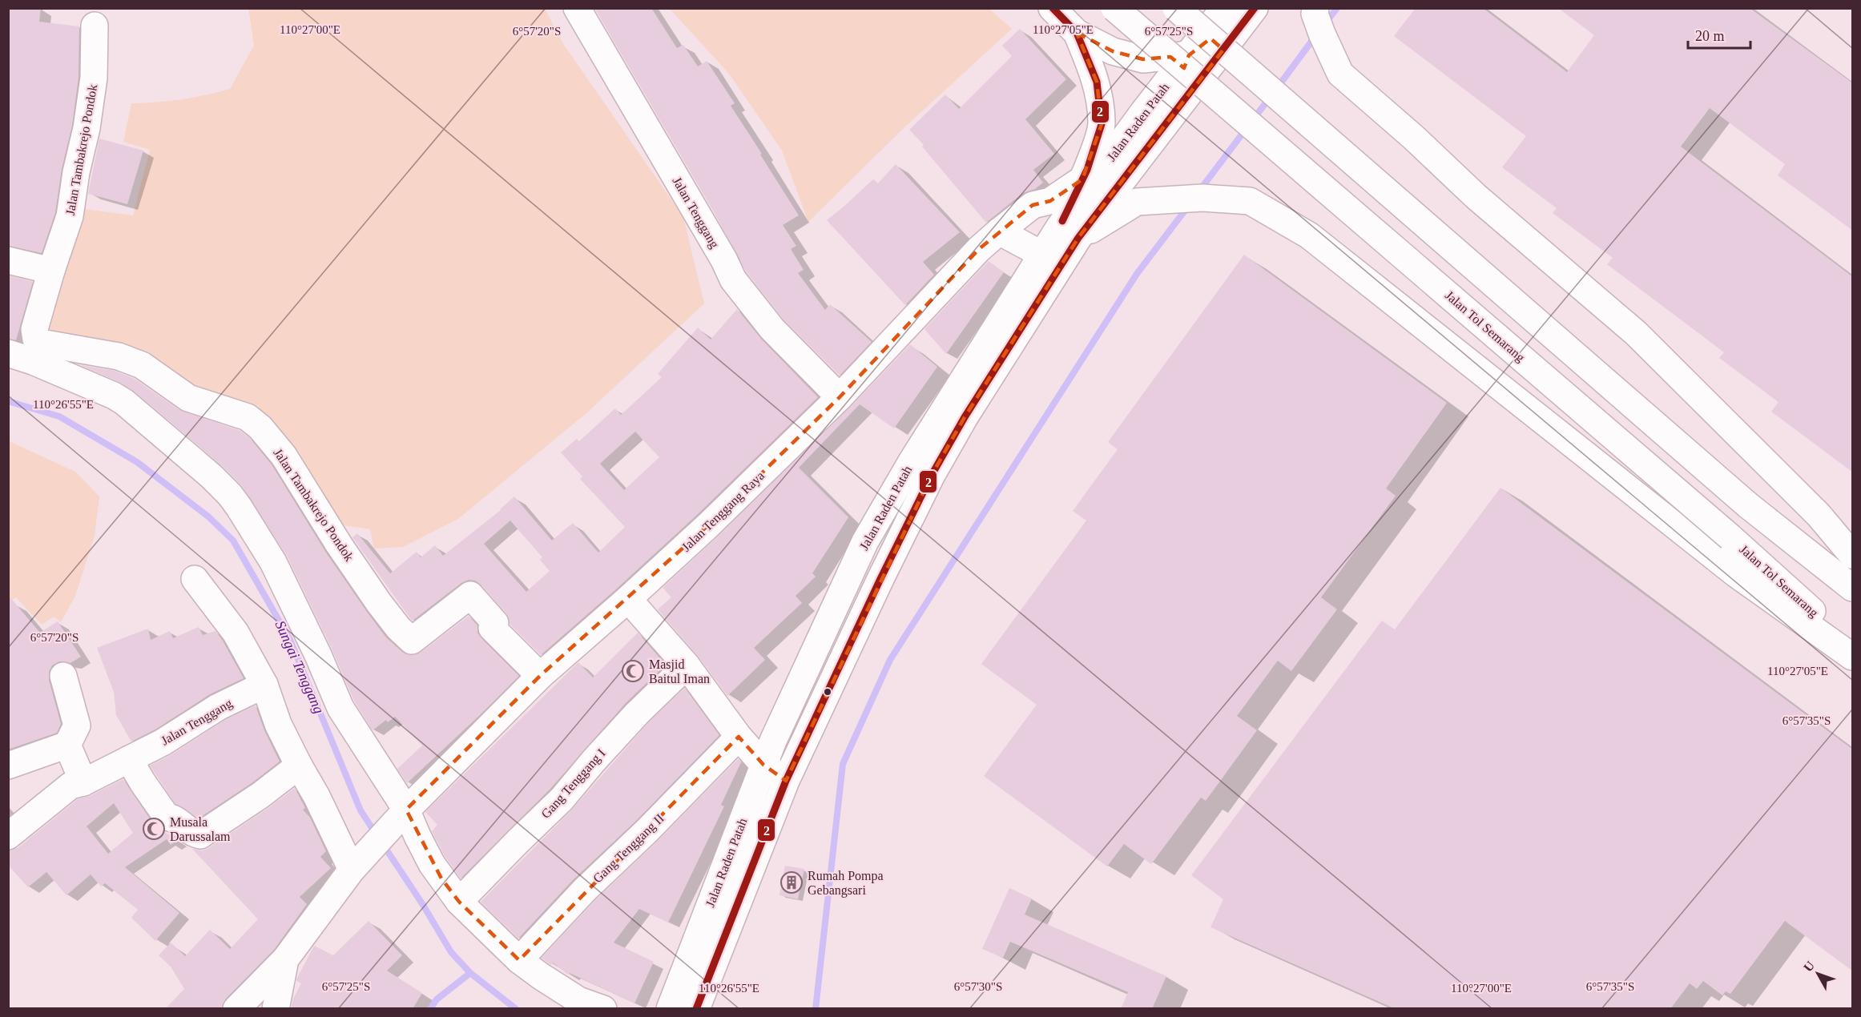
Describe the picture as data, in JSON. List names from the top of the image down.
{
  "streets": {
    "main road": [
      "Jalan Raden Patah",
      "Jalan Tambakrejo Pondok",
      "Jalan Tenggang",
      "Jalan Tol Semarang",
      "Jalan Tenggang Raya",
      "Gang Tenggang I",
      "Gang Tenggang II"
    ]
  },
  "crossings": [
    ["Jalan Tambakrejo Pondok", "Jalan Tenggang Raya"],
    ["Jalan Tenggang", "Jalan Tenggang Raya"]
  ],
  "water": ["Sungai Tenggang"],
  "places": {
    "mosque": ["Masjid Baitul Iman", "Musala Darussalam"],
    "building": ["Rumah Pompa Gebangsari"]
  },
  "lines": ["transit line 2"],
  "scale_bar": "20 m",
  "north": "top left",
  "coordinates": [
    "110°27'00\"E",
    "110°27'05\"E",
    "6°57'20\"S",
    "6°57'25\"S",
    "110°26'55\"E",
    "6°57'35\"S",
    "6°57'30\"S"
  ]
}
